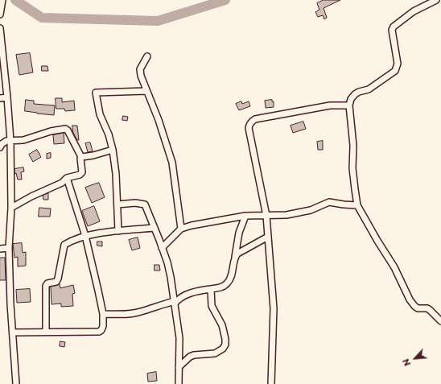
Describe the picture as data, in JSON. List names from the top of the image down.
{
  "north": "bottom left"
}
